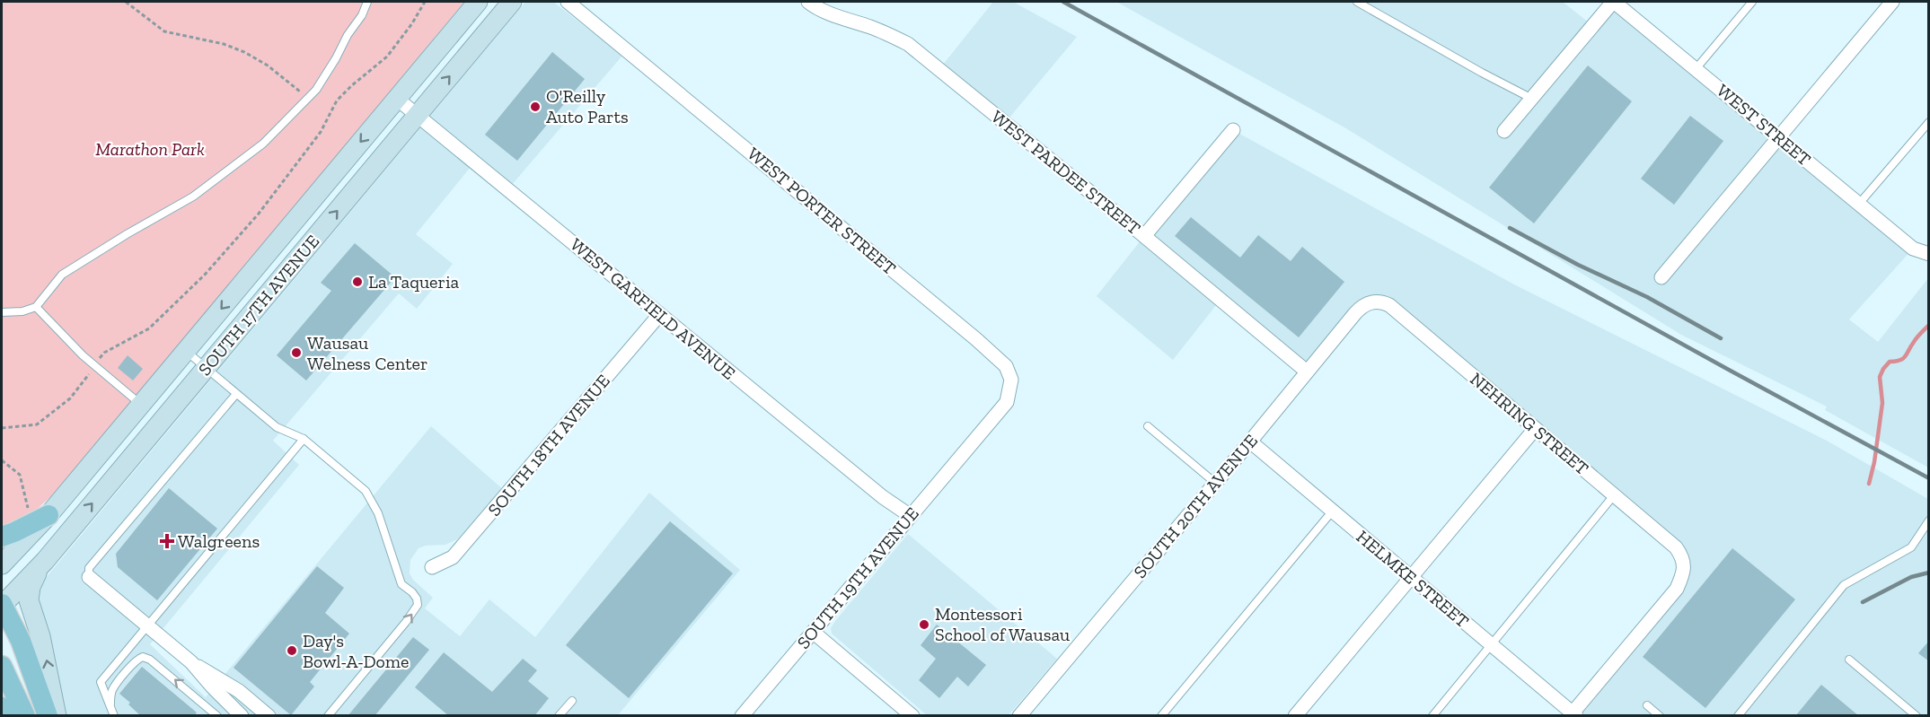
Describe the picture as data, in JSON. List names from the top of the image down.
{
  "streets": {
    "main road": ["SOUTH 17TH AVENUE"],
    "street": [
      "WEST STREET",
      "WEST PARDEE STREET",
      "WEST PORTER STREET",
      "WEST GARFIELD AVENUE",
      "NEHRING STREET",
      "SOUTH 18TH AVENUE",
      "SOUTH 20TH AVENUE",
      "SOUTH 19TH AVENUE",
      "HELMKE STREET"
    ]
  },
  "crossings": [
    ["WEST PARDEE STREET", "SOUTH 20TH AVENUE"],
    ["WEST PORTER STREET", "SOUTH 19TH AVENUE"],
    ["SOUTH 17TH AVENUE", "WEST GARFIELD AVENUE"],
    ["WEST GARFIELD AVENUE", "SOUTH 18TH AVENUE"],
    ["WEST GARFIELD AVENUE", "SOUTH 19TH AVENUE"],
    ["NEHRING STREET", "SOUTH 20TH AVENUE"],
    ["NEHRING STREET", "HELMKE STREET"],
    ["SOUTH 20TH AVENUE", "HELMKE STREET"]
  ],
  "parks": ["Marathon Park"],
  "places": {
    "other": [
      "O'Reilly Auto Parts",
      "La Taqueria",
      "Wausau Welness Center",
      "Montessori School of Wausau",
      "Day's Bowl-A-Dome"
    ],
    "health": ["Walgreens"]
  }
}
